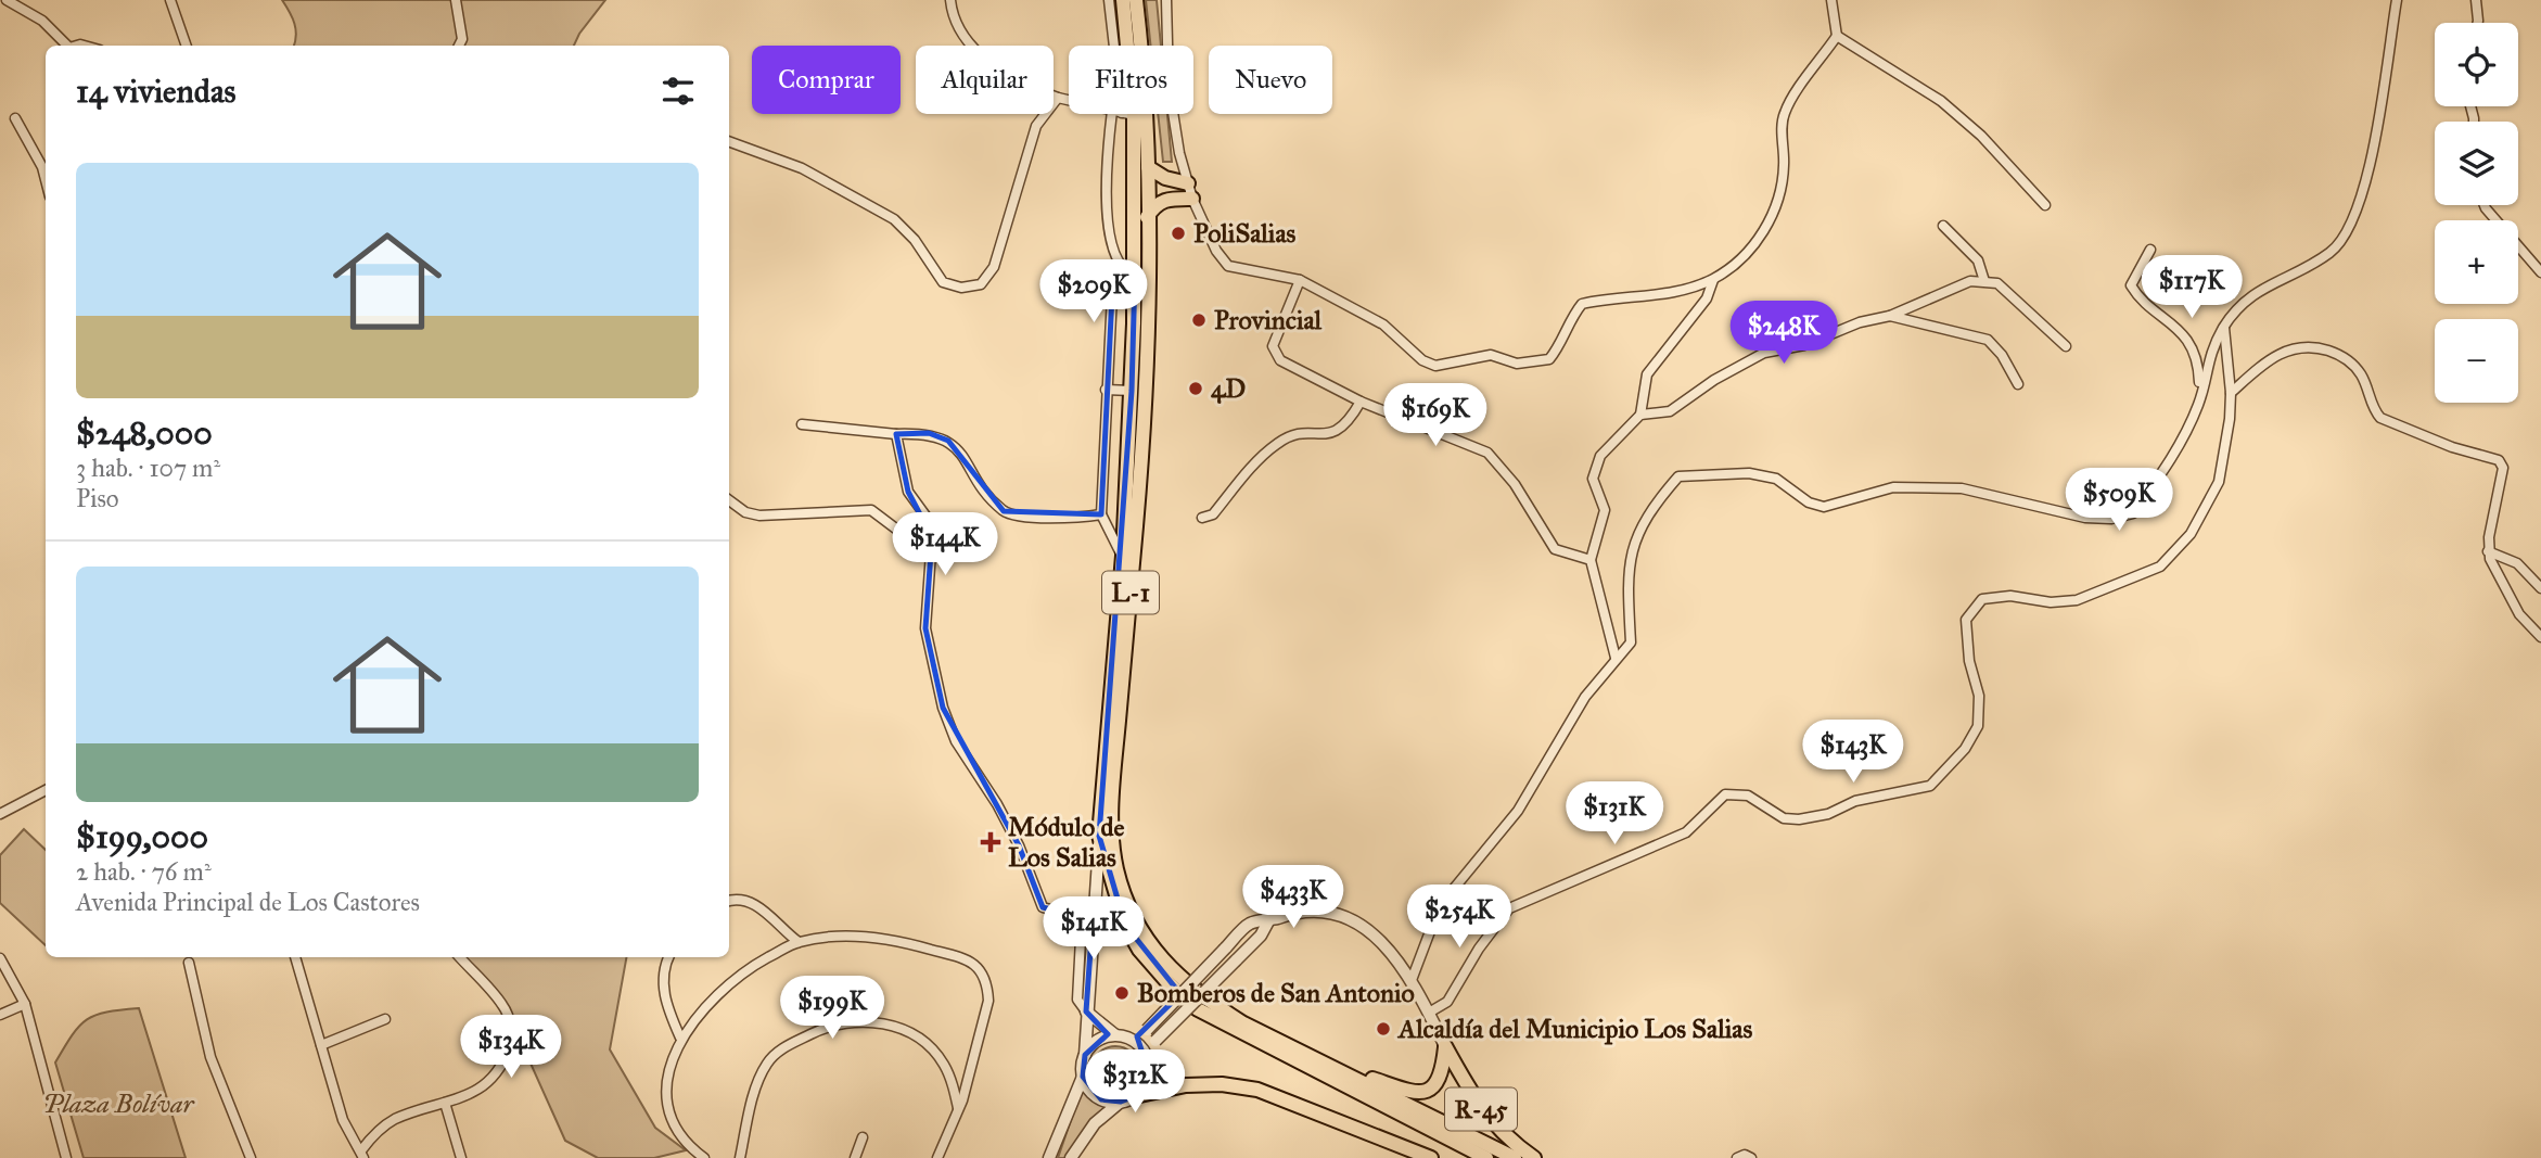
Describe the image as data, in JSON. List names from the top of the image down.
{
  "streets": {
    "main road": ["L-1", "R-45"]
  },
  "crossings": [
    ["L-1", "R-45"]
  ],
  "parks": ["Plaza Bolívar"],
  "places": {
    "other": [
      "PoliSalias",
      "Provincial",
      "4D",
      "Bomberos de San Antonio",
      "Alcaldía del Municipio Los Salias"
    ],
    "health": ["Módulo de Los Salias"]
  },
  "page": {
    "map_buttons": ["+", "−"],
    "chip": [
      "Comprar",
      "Alquilar",
      "Filtros",
      "Nuevo"
    ],
    "heading": "14 viviendas",
    "list": [
      {
        "name": "$248,000",
        "note": "3 hab. · 107 m² · Piso"
      },
      {
        "name": "$199,000",
        "note": "2 hab. · 76 m² · Avenida Principal de Los Castores"
      }
    ],
    "price": [
      "$117K",
      "$209K",
      "$248K",
      "$169K",
      "$509K",
      "$144K",
      "$143K",
      "$131K",
      "$433K",
      "$254K",
      "$141K",
      "$199K",
      "$134K",
      "$312K"
    ]
  }
}
